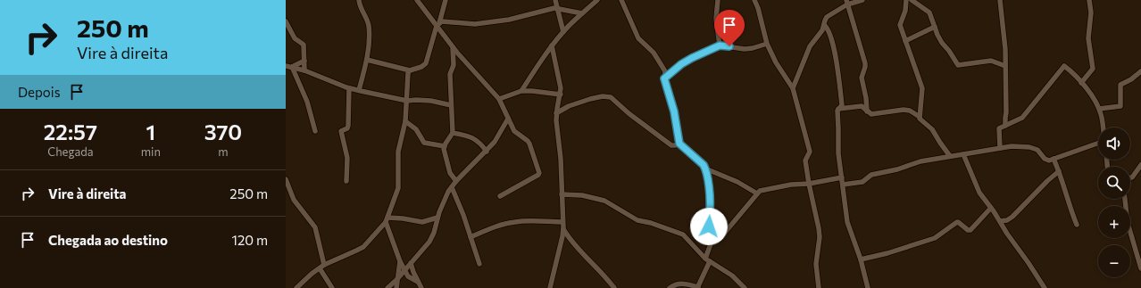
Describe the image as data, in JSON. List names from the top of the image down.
{
  "page": {
    "turn": ["250 m", "Vire à direita"],
    "then": "Depois",
    "eta": [
      "22:57",
      "Chegada",
      "1",
      "min",
      "370",
      "m"
    ],
    "map_buttons": ["+", "−"],
    "list": [
      {
        "name": "Vire à direita",
        "value": "250 m"
      },
      {
        "name": "Chegada ao destino",
        "value": "120 m"
      }
    ]
  }
}
